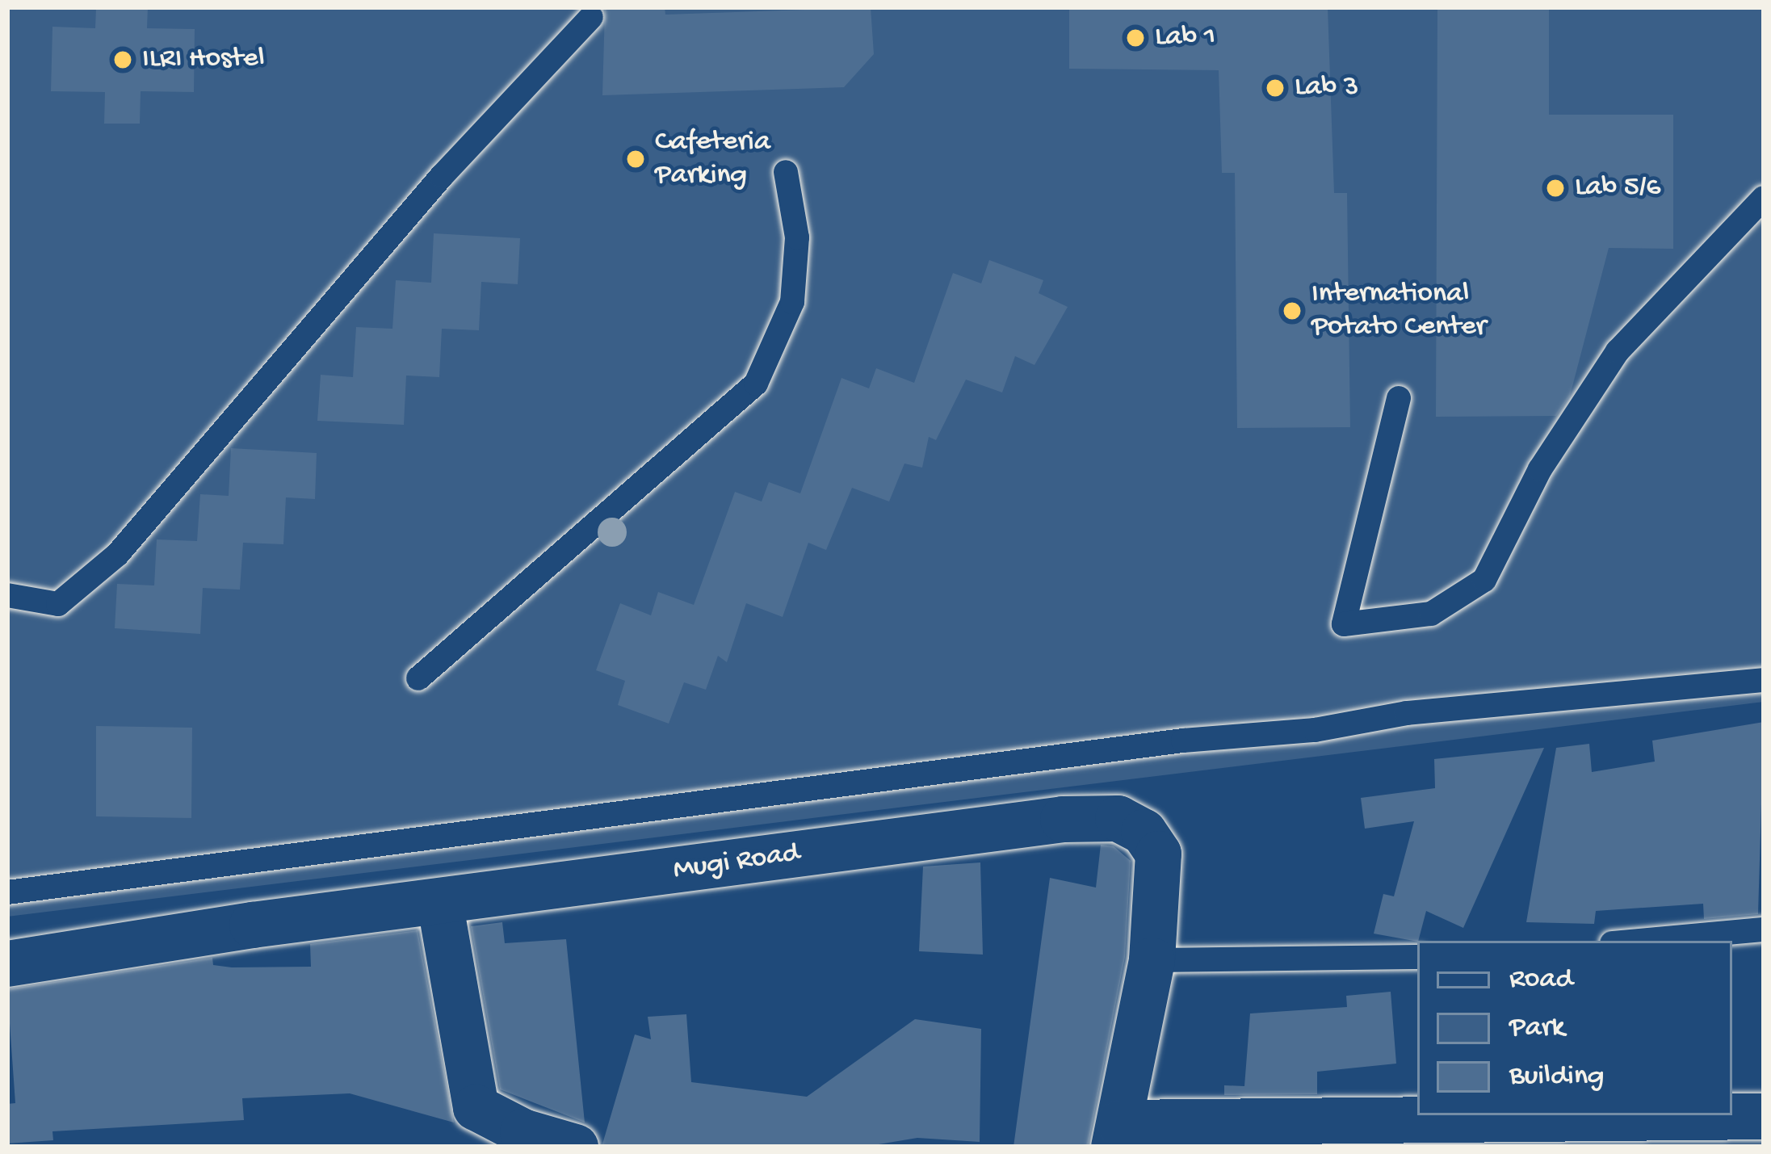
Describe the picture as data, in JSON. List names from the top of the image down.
{
  "streets": {
    "street": ["Mugi Road"]
  },
  "places": [
    "Lab 1",
    "ILRI Hostel",
    "Lab 3",
    "Cafeteria Parking",
    "Lab 5/6",
    "International Potato Center"
  ],
  "legend": ["Road", "Park", "Building"]
}
